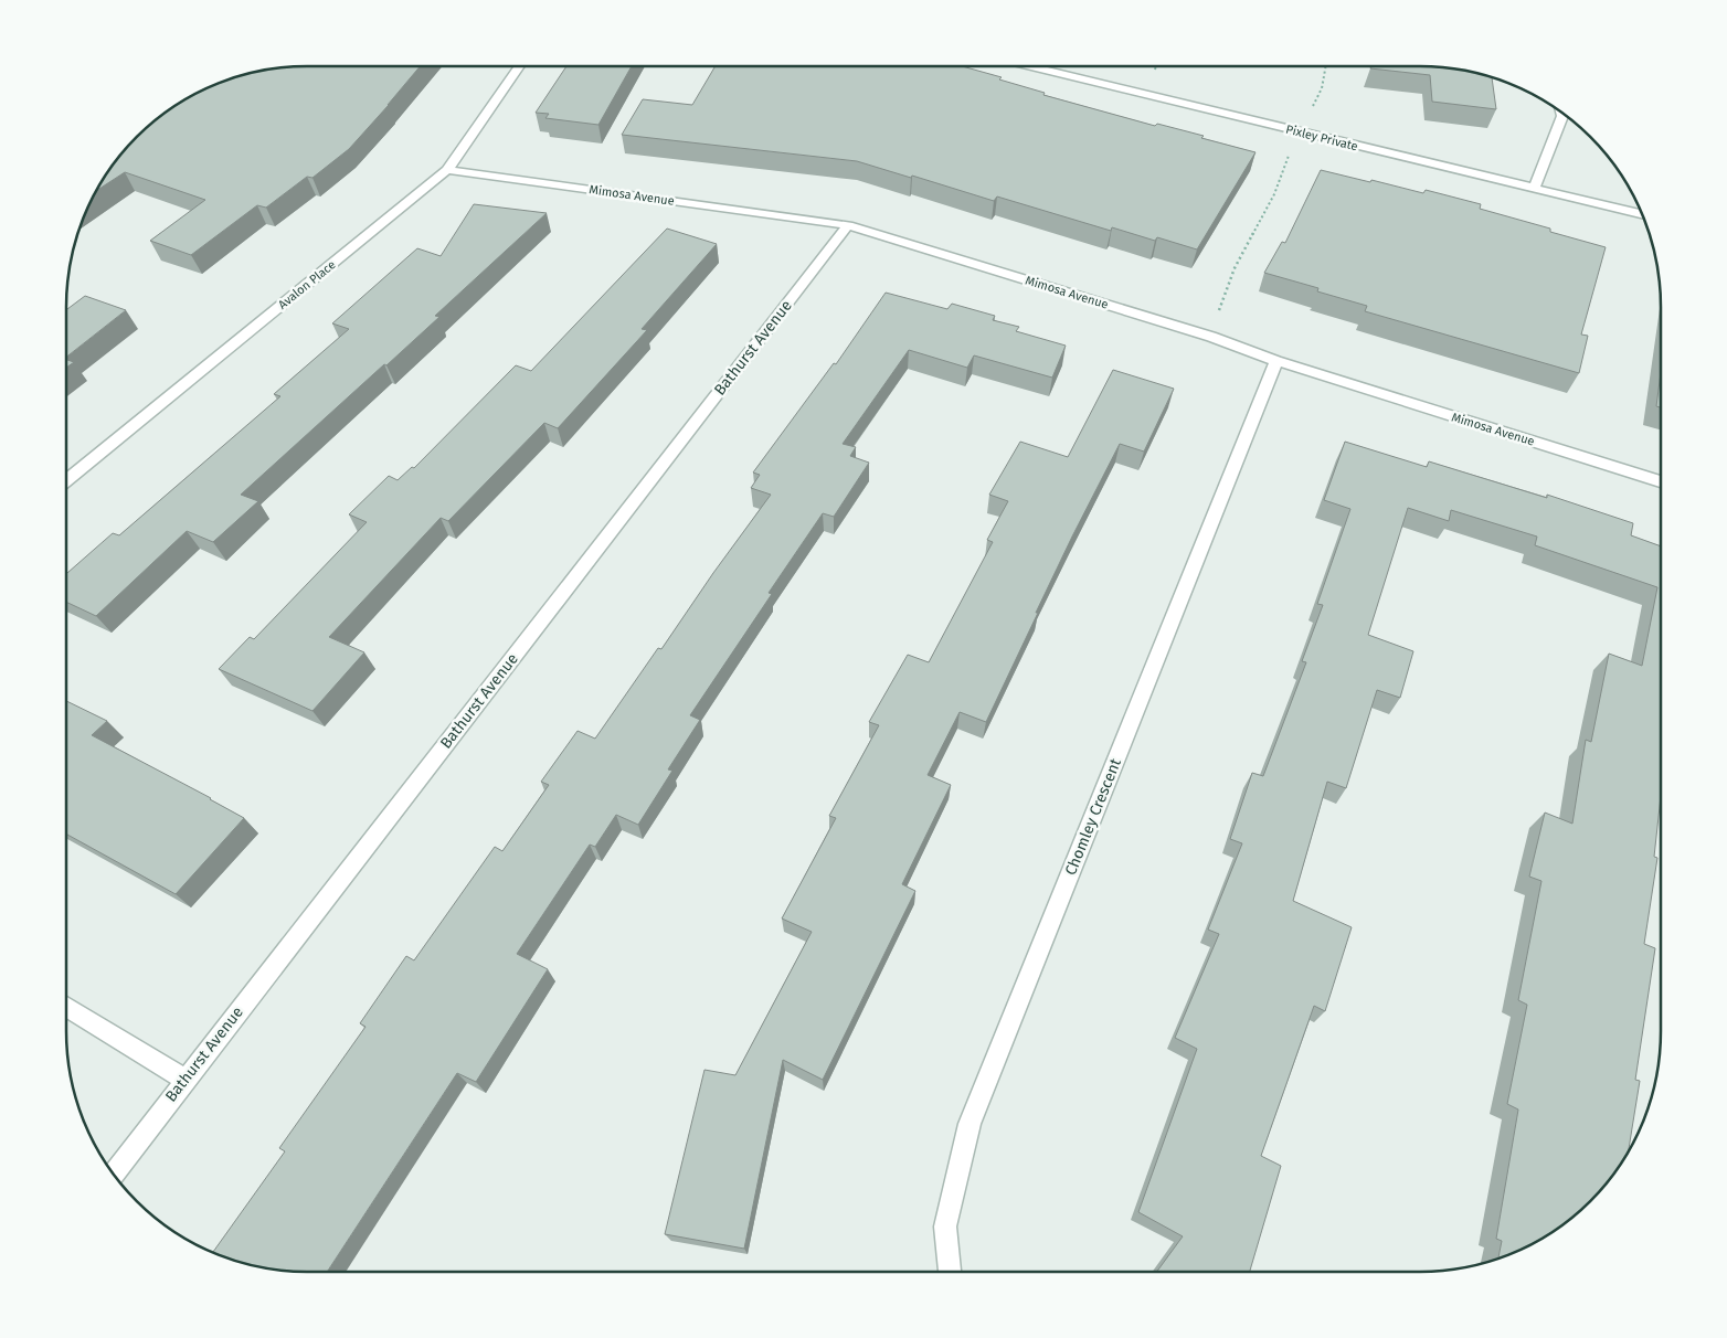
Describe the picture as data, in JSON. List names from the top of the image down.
{
  "streets": {
    "street": [
      "Pixley Private",
      "Mimosa Avenue",
      "Avalon Place",
      "Bathurst Avenue",
      "Chomley Crescent"
    ]
  },
  "crossings": [
    ["Mimosa Avenue", "Avalon Place"],
    ["Mimosa Avenue", "Bathurst Avenue"],
    ["Mimosa Avenue", "Chomley Crescent"]
  ]
}
